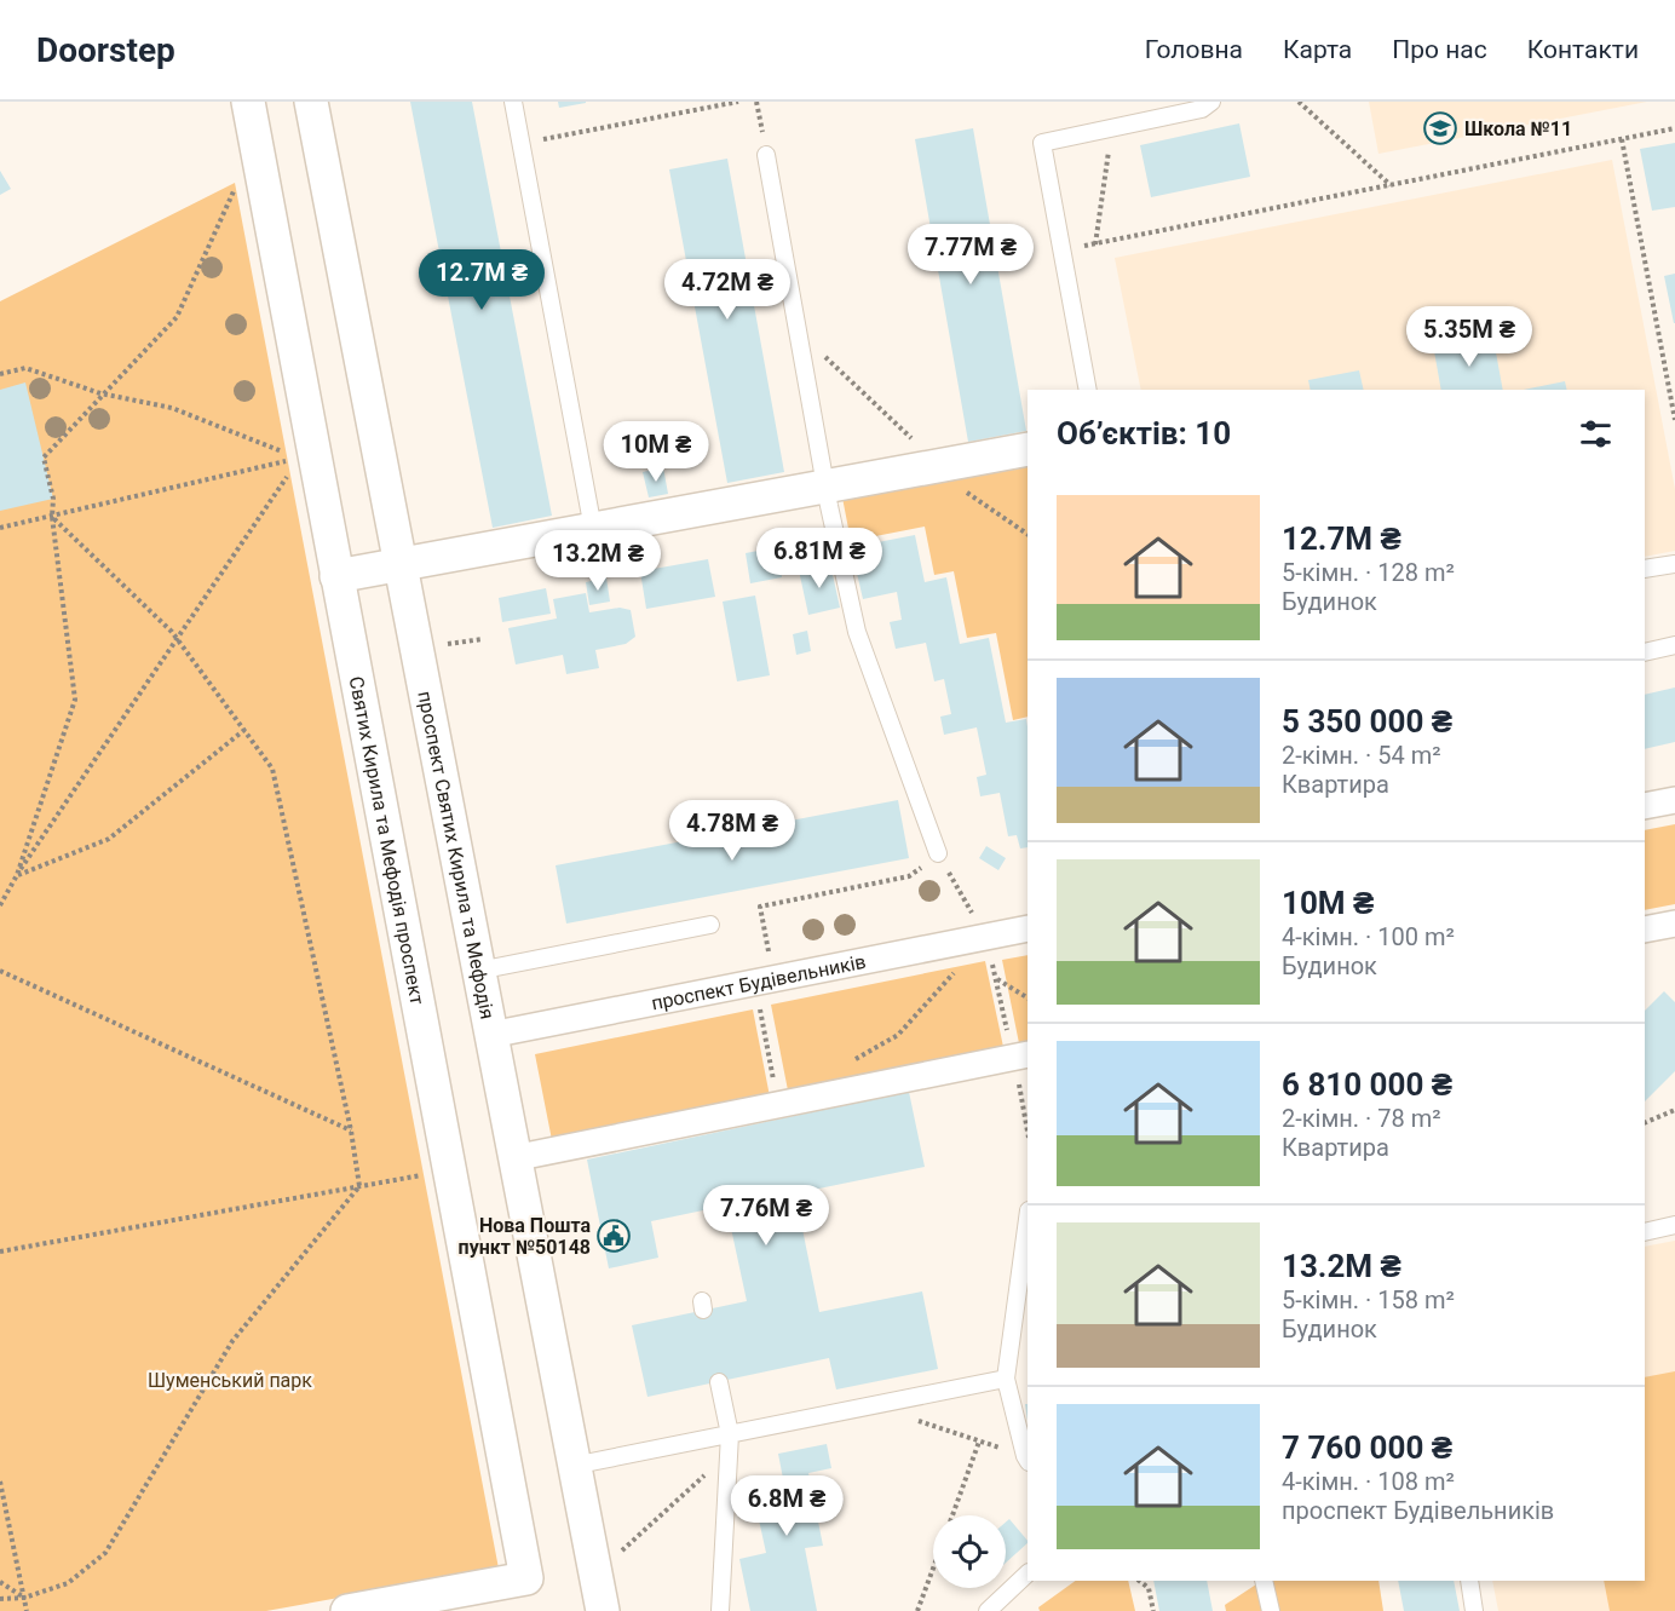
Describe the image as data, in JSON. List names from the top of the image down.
{
  "streets": {
    "street": ["Святих Кирила та Мефодія проспект", "проспект Святих Кирила та Мефодія", "проспект Будівельників"]
  },
  "crossings": [
    ["проспект Святих Кирила та Мефодія", "проспект Будівельників"]
  ],
  "parks": ["Шуменський парк"],
  "places": {
    "school or university": ["Школа №11"],
    "public building": ["Нова Пошта пункт №50148"]
  },
  "page": {
    "header": "Doorstep",
    "nav": [
      "Головна",
      "Карта",
      "Про нас",
      "Контакти"
    ],
    "price": [
      "7.77M ₴",
      "12.7M ₴",
      "4.72M ₴",
      "5.35M ₴",
      "10M ₴",
      "6.81M ₴",
      "13.2M ₴",
      "4.78M ₴",
      "7.76M ₴",
      "6.8M ₴"
    ],
    "heading": "Об’єктів: 10",
    "list": [
      {
        "name": "12.7M ₴",
        "note": "5-кімн. · 128 m² · Будинок"
      },
      {
        "name": "5 350 000 ₴",
        "note": "2-кімн. · 54 m² · Квартира"
      },
      {
        "name": "10M ₴",
        "note": "4-кімн. · 100 m² · Будинок"
      },
      {
        "name": "6 810 000 ₴",
        "note": "2-кімн. · 78 m² · Квартира"
      },
      {
        "name": "13.2M ₴",
        "note": "5-кімн. · 158 m² · Будинок"
      },
      {
        "name": "7 760 000 ₴",
        "note": "4-кімн. · 108 m² · проспект Будівельників"
      }
    ]
  }
}
